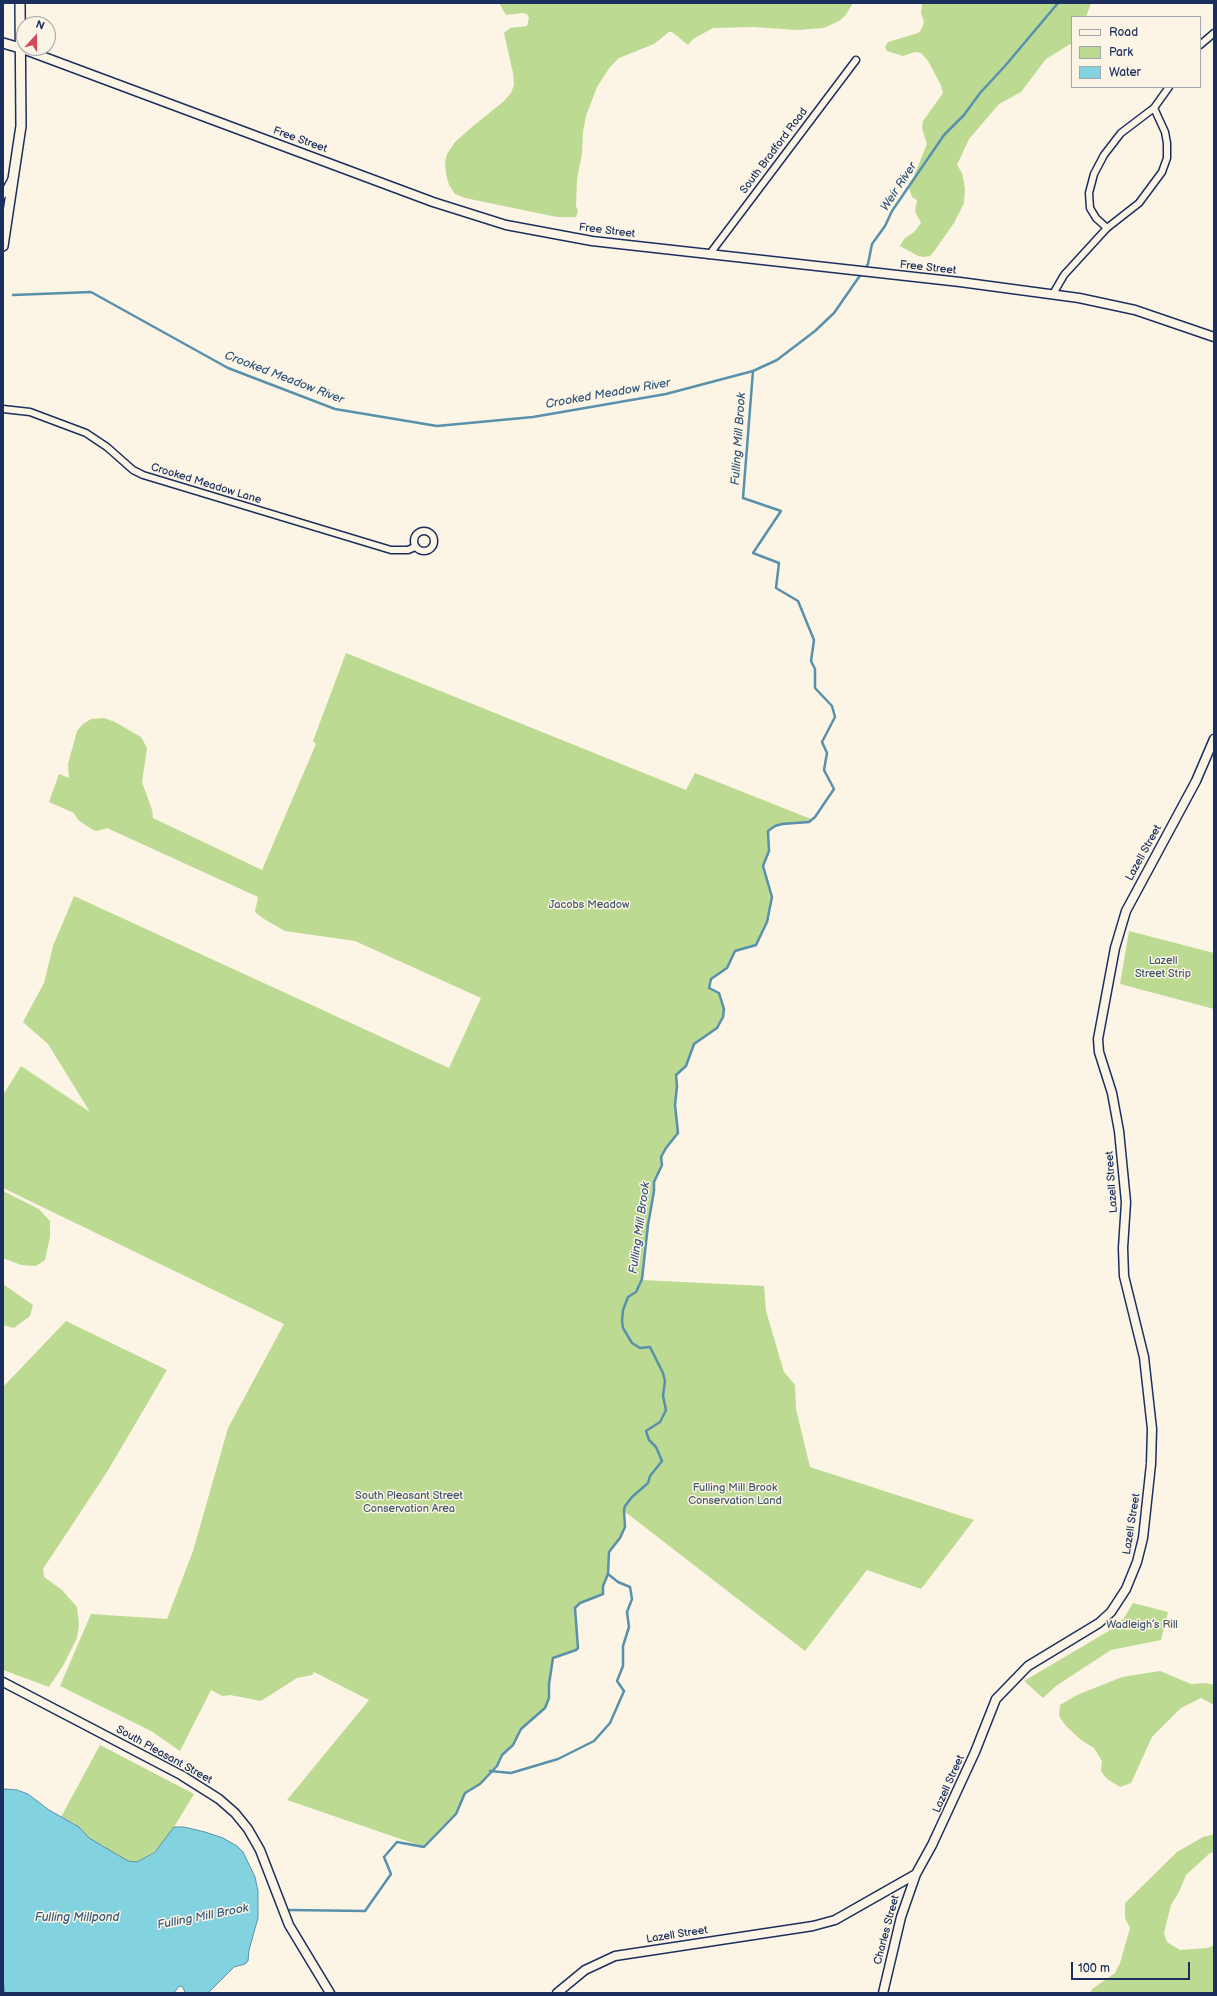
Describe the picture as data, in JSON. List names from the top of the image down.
{
  "streets": {
    "street": [
      "Free Street",
      "South Bradford Road",
      "Crooked Meadow Lane",
      "Lazell Street",
      "South Pleasant Street",
      "Charles Street"
    ]
  },
  "crossings": [
    ["Free Street", "South Bradford Road"],
    ["Lazell Street", "Charles Street"]
  ],
  "water": [
    "Weir River",
    "Crooked Meadow River",
    "Fulling Mill Brook",
    "Fulling Millpond"
  ],
  "parks": [
    "Jacobs Meadow",
    "Lazell Street Strip",
    "Fulling Mill Brook Conservation Land",
    "South Pleasant Street Conservation Area",
    "Wadleigh’s Rill"
  ],
  "legend": ["Road", "Park", "Water"],
  "scale_bar": "100 m",
  "north": "top"
}
